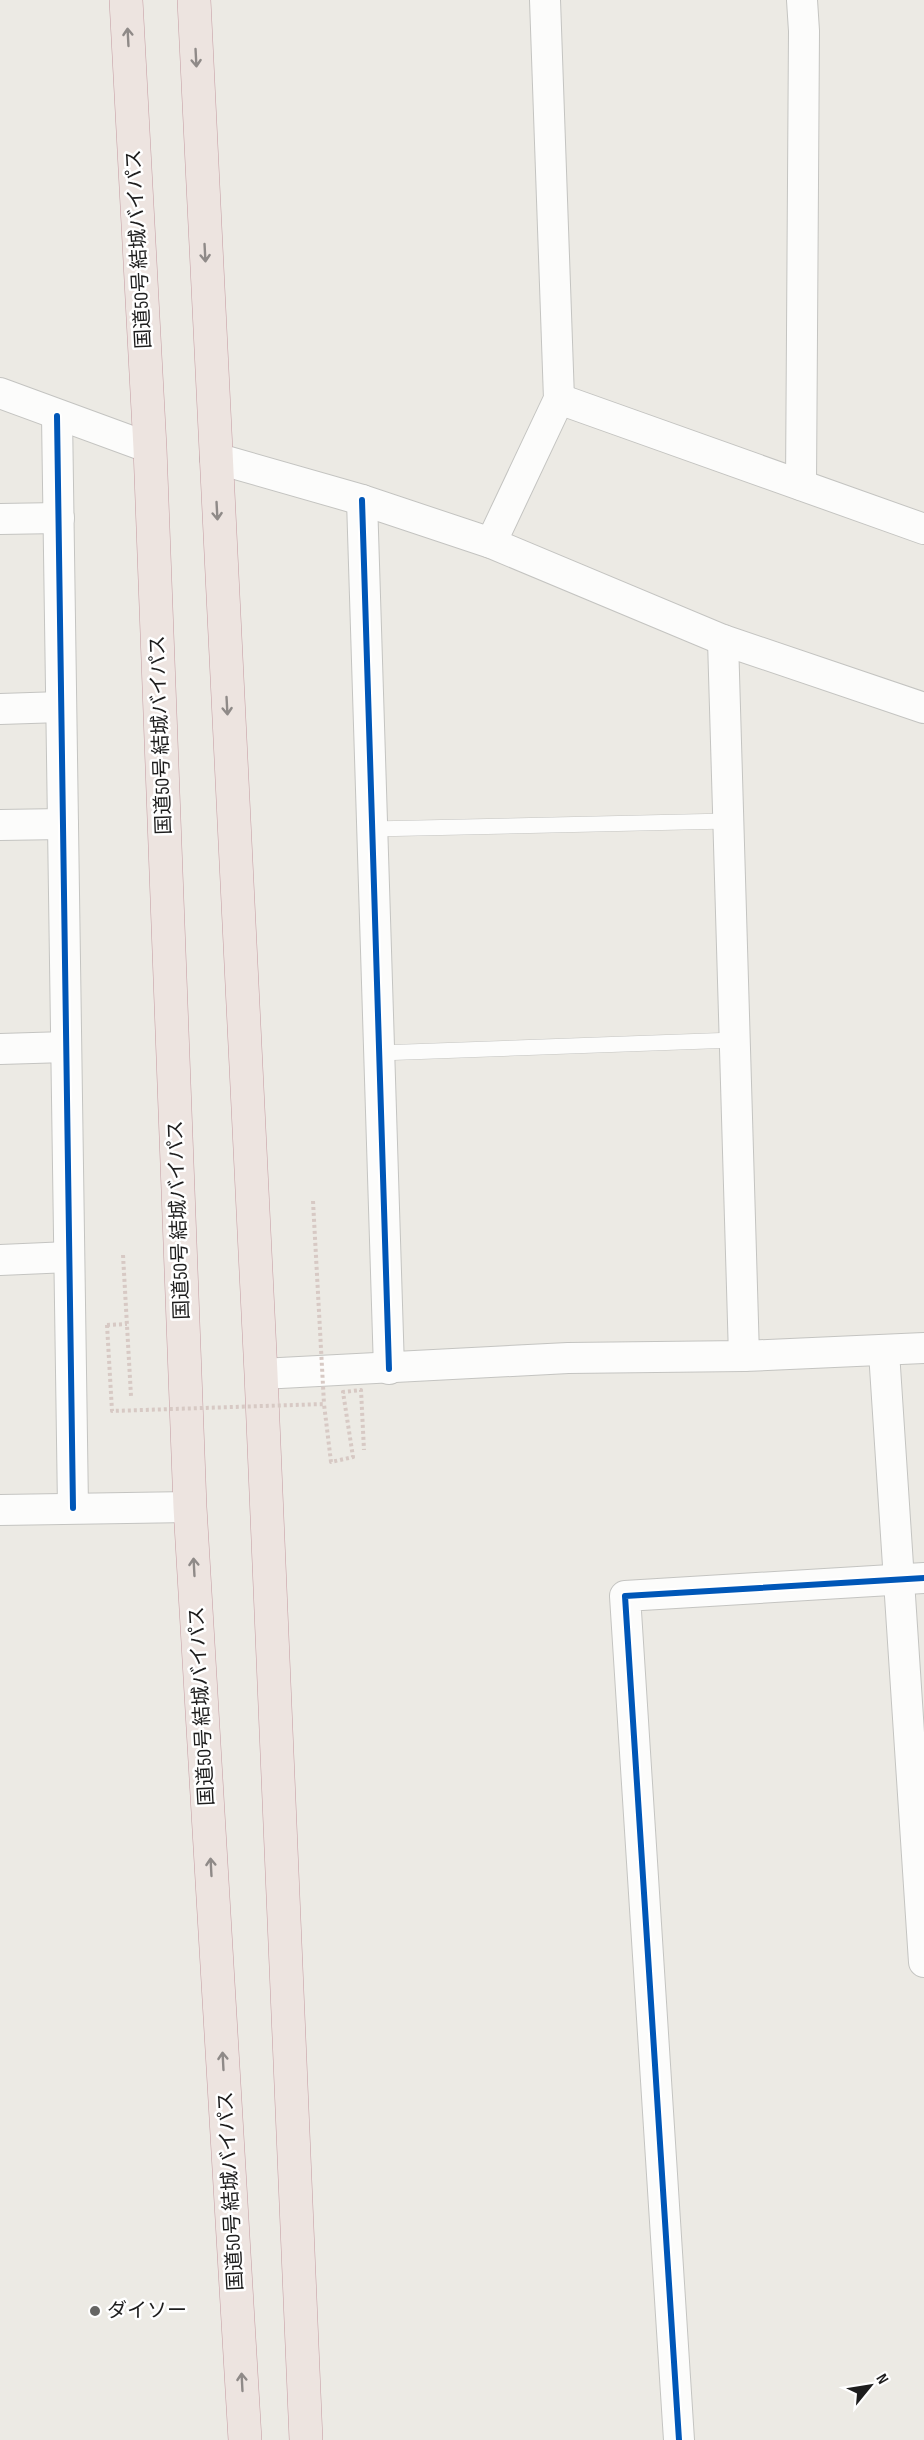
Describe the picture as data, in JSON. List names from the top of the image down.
{
  "streets": {
    "highway": ["国道50号 結城バイパス"]
  },
  "places": ["ダイソー"],
  "north": "top right"
}
